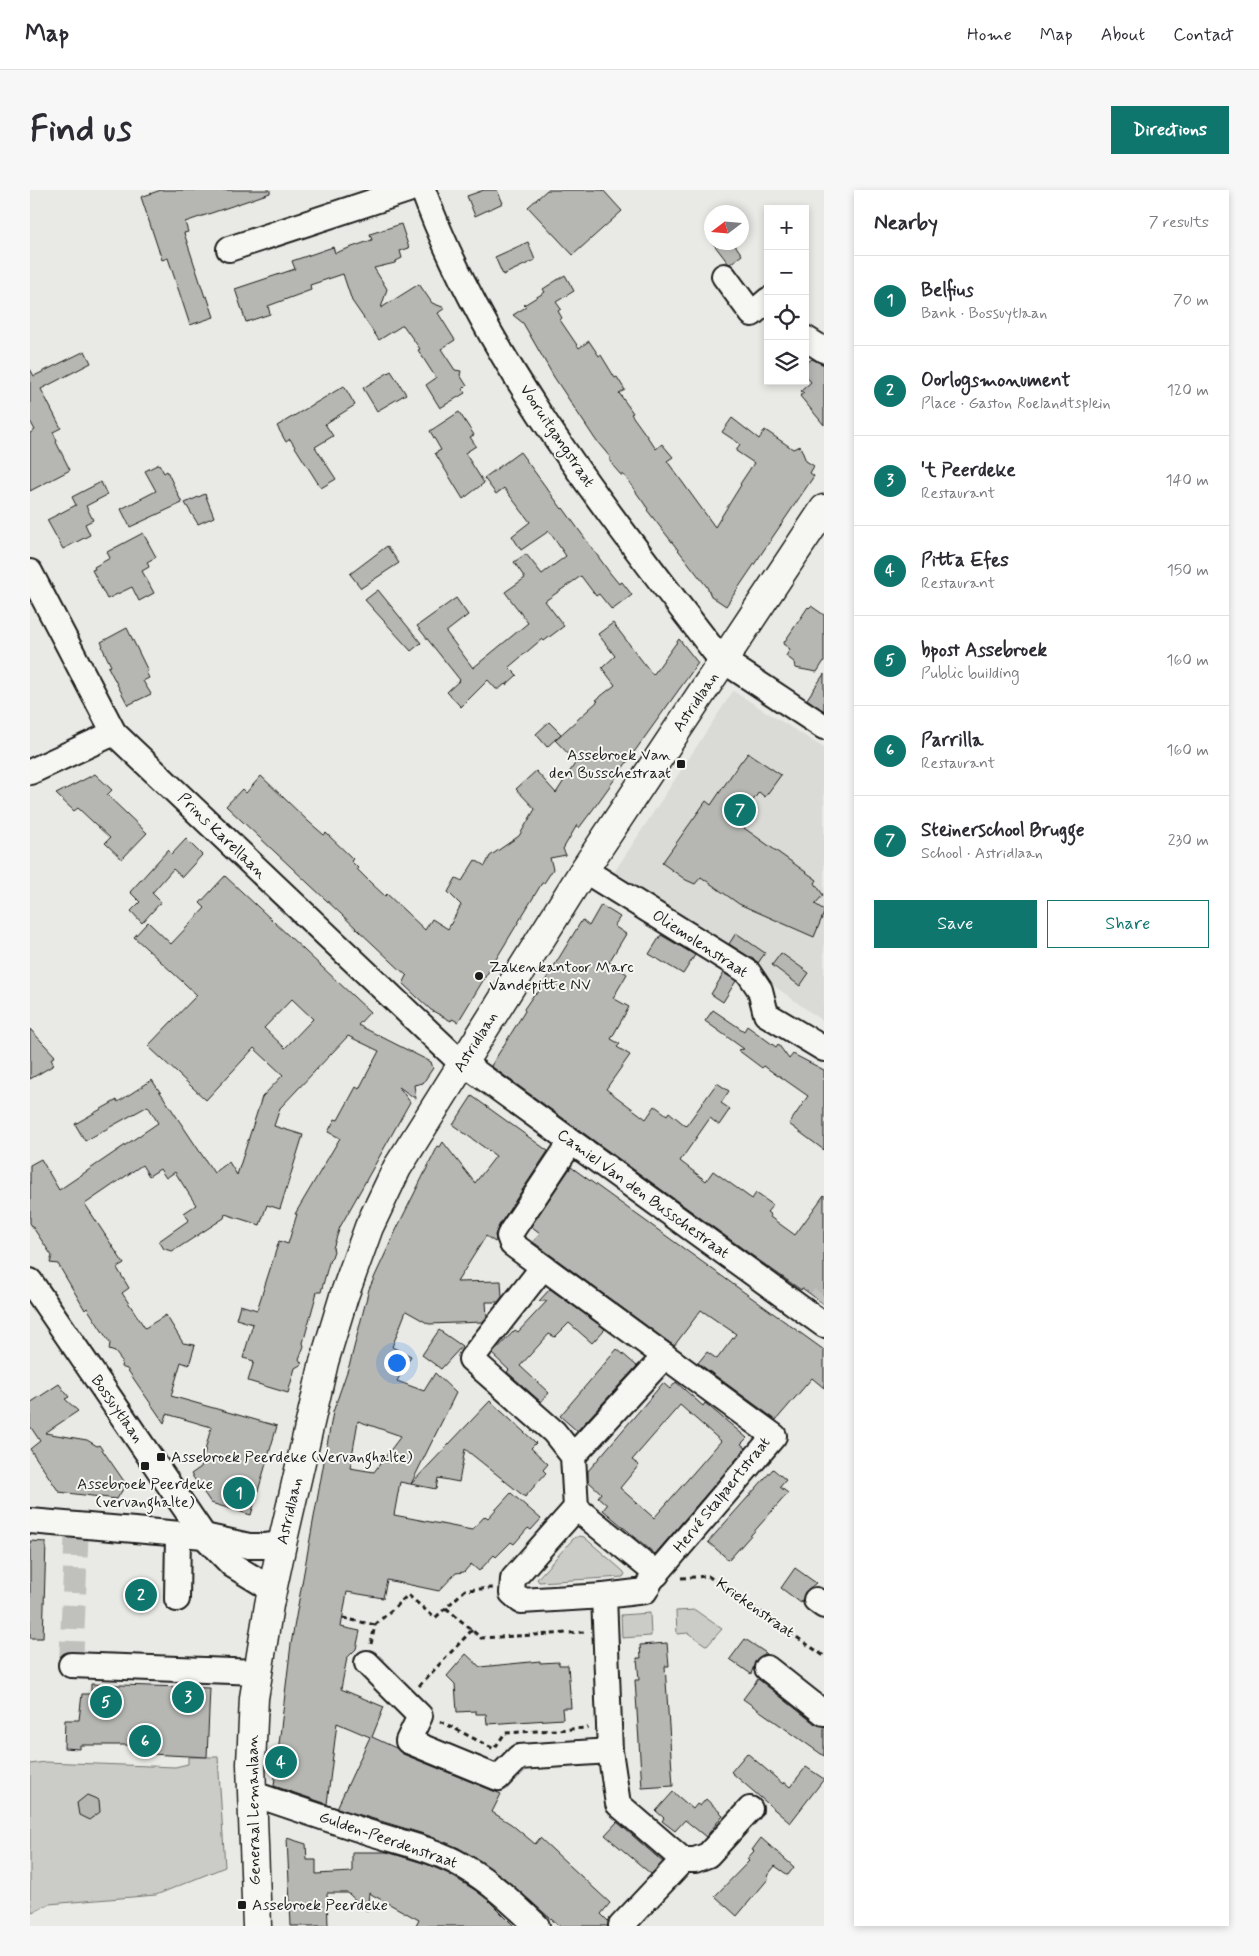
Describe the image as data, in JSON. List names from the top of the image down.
{
  "streets": {
    "main road": ["Astridlaan", "Generaal Lemanlaan"],
    "street": [
      "Vooruitgangstraat",
      "Prins Karellaan",
      "Oliemolenstraat",
      "Camiel Van den Busschestraat",
      "Bossuytlaan",
      "Hervé Stalpaertstraat",
      "Gulden-Peerdenstraat"
    ],
    "path": ["Kriekenstraat"]
  },
  "crossings": [
    ["Vooruitgangstraat", "Astridlaan"],
    ["Astridlaan", "Prins Karellaan"],
    ["Astridlaan", "Oliemolenstraat"],
    ["Astridlaan", "Camiel Van den Busschestraat"],
    ["Astridlaan", "Bossuytlaan"],
    ["Astridlaan", "Generaal Lemanlaan"],
    ["Prins Karellaan", "Camiel Van den Busschestraat"],
    ["Camiel Van den Busschestraat", "Hervé Stalpaertstraat"],
    ["Bossuytlaan", "Generaal Lemanlaan"],
    ["Generaal Lemanlaan", "Gulden-Peerdenstraat"]
  ],
  "places": {
    "transit": [
      "Assebroek Van den Busschestraat",
      "Assebroek Peerdeke (Vervanghalte)",
      "Assebroek Peerdeke (vervanghalte)",
      "Assebroek Peerdeke"
    ],
    "other": ["Zakenkantoor Marc Vandepitte NV"]
  },
  "north": "left",
  "page": {
    "header": "Map",
    "nav": [
      "Home",
      "Map",
      "About",
      "Contact"
    ],
    "buttons": [
      "Directions",
      ["Save", "Share"]
    ],
    "title": "Find us",
    "heading": ["Nearby", "7 results"],
    "map_buttons": ["+", "−"],
    "list": [
      {
        "mark": "1",
        "name": "Belfius",
        "note": "Bank · Bossuytlaan",
        "value": "70 m"
      },
      {
        "mark": "2",
        "name": "Oorlogsmonument",
        "note": "Place · Gaston Roelandtsplein",
        "value": "120 m"
      },
      {
        "mark": "3",
        "name": "'t Peerdeke",
        "note": "Restaurant",
        "value": "140 m"
      },
      {
        "mark": "4",
        "name": "Pitta Efes",
        "note": "Restaurant",
        "value": "150 m"
      },
      {
        "mark": "5",
        "name": "bpost Assebroek",
        "note": "Public building",
        "value": "160 m"
      },
      {
        "mark": "6",
        "name": "Parrilla",
        "note": "Restaurant",
        "value": "160 m"
      },
      {
        "mark": "7",
        "name": "Steinerschool Brugge",
        "note": "School · Astridlaan",
        "value": "230 m"
      }
    ],
    "pins": [
      "7",
      "1",
      "2",
      "3",
      "5",
      "6",
      "4"
    ]
  }
}
